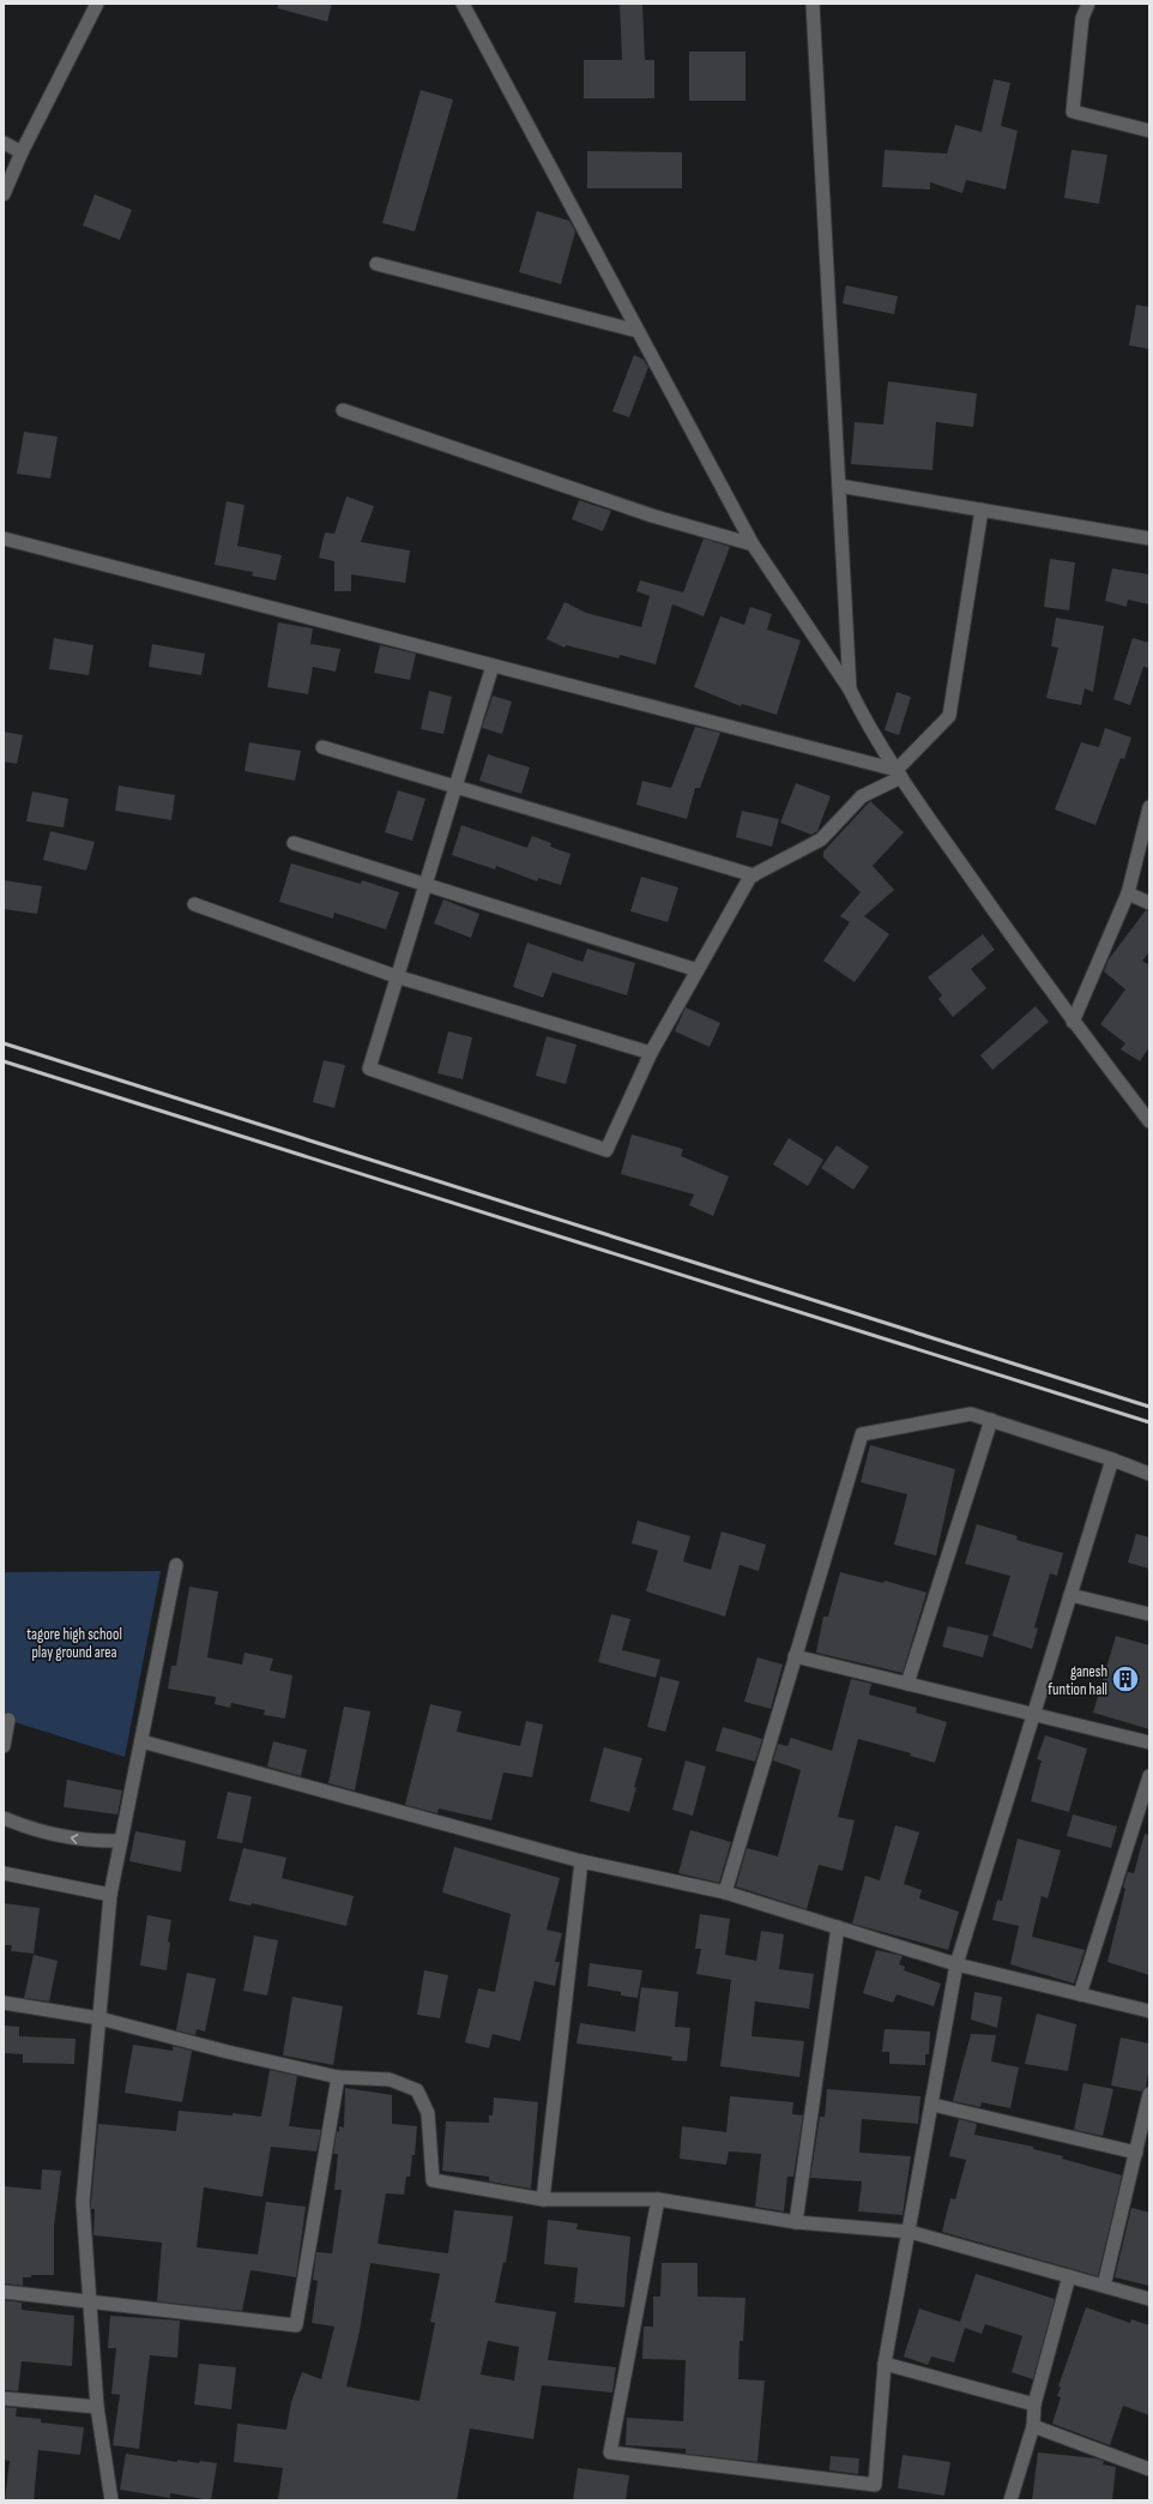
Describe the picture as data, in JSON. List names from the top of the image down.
{
  "parks": ["tagore high school play ground area"],
  "places": {
    "building": ["ganesh funtion hall"]
  }
}
